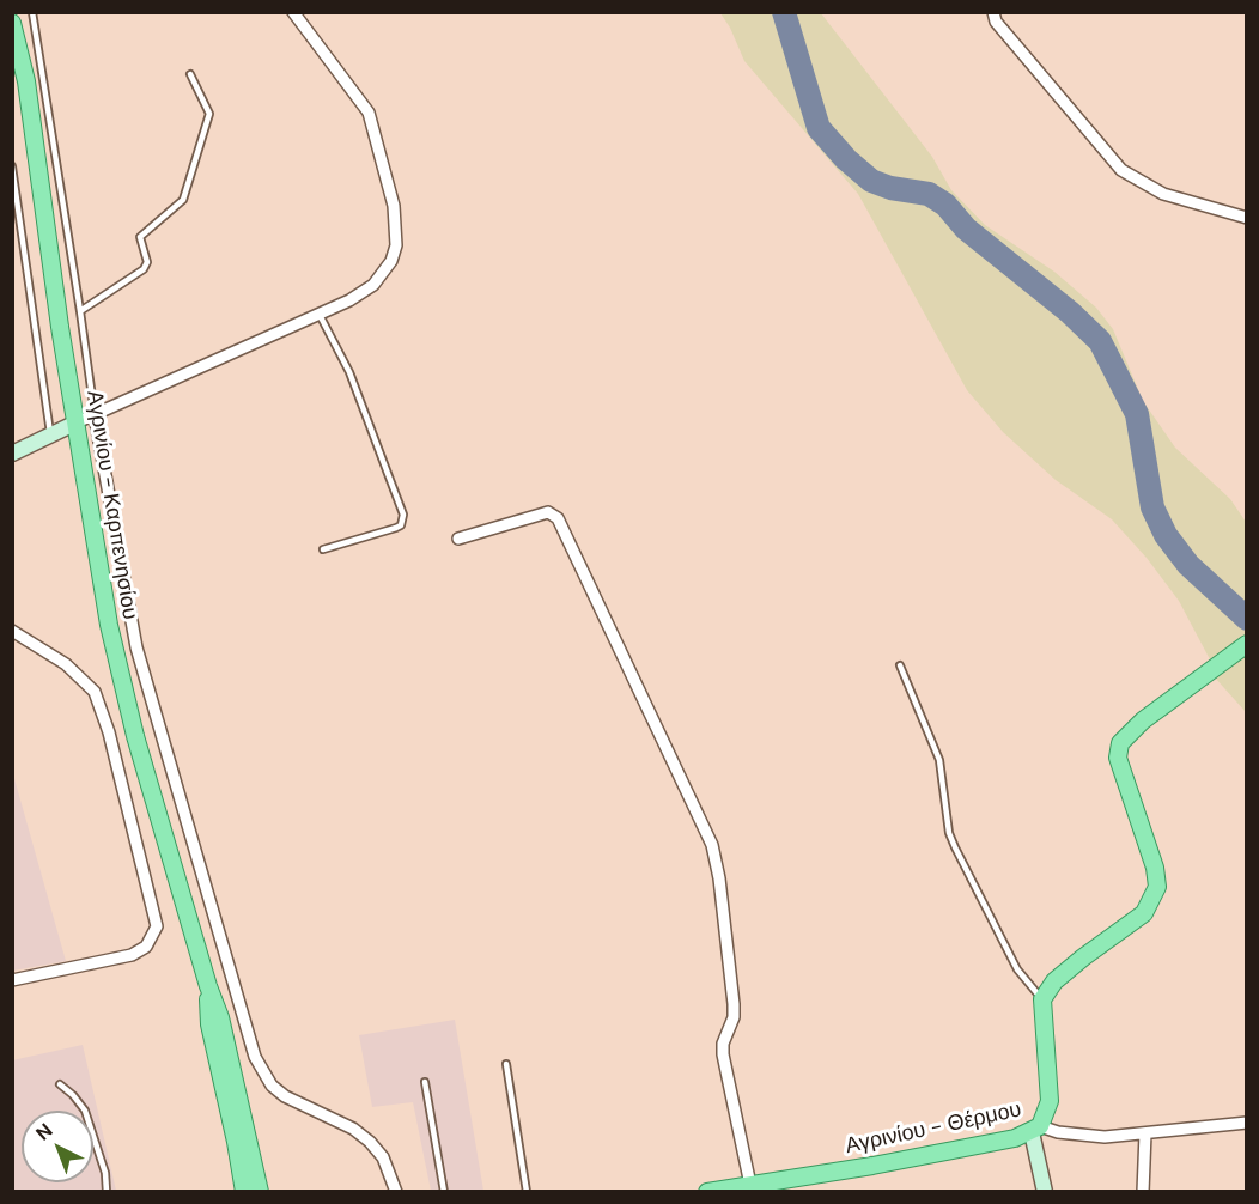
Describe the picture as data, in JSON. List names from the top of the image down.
{
  "streets": {
    "main road": ["Αγρινίου - Καρπενησίου", "Αγρινίου - Θέρμου"]
  },
  "north": "top left"
}
